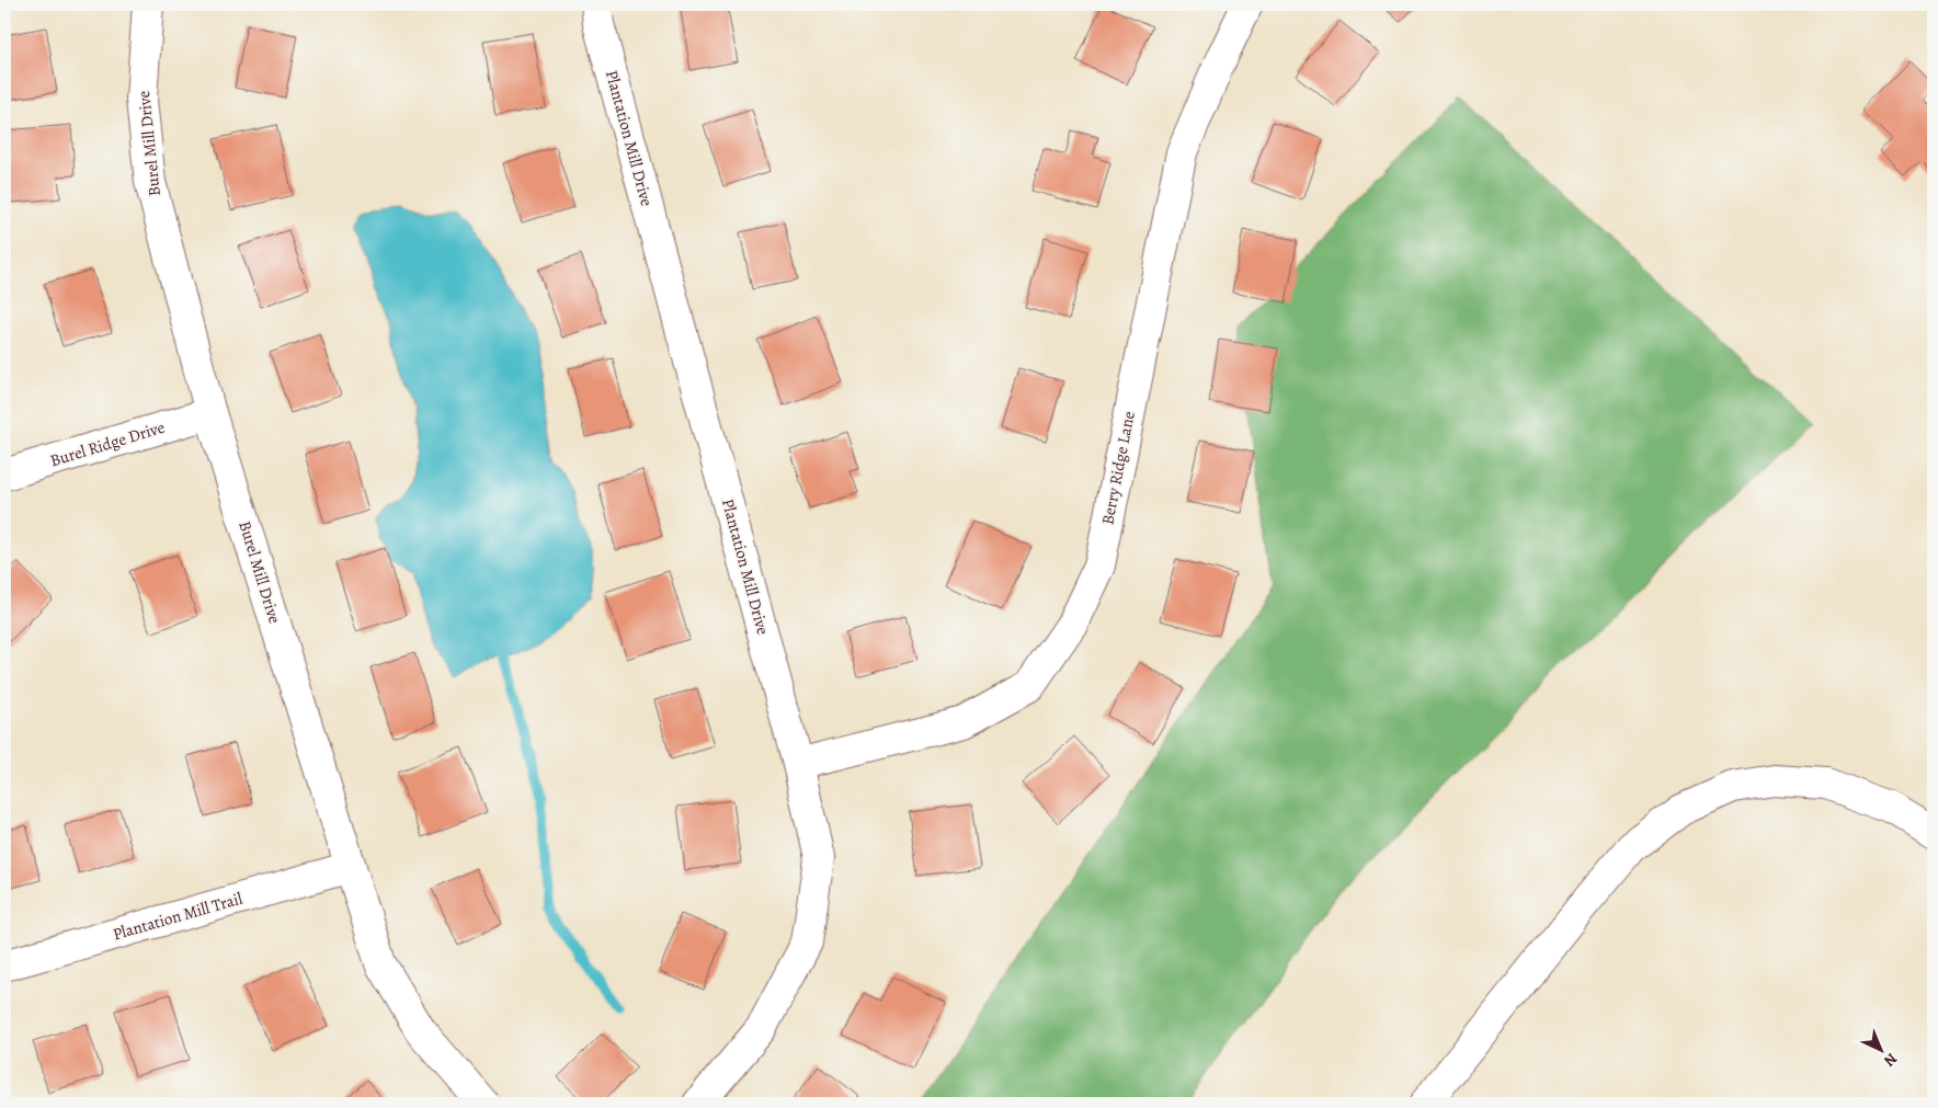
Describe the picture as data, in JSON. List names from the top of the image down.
{
  "streets": {
    "street": [
      "Plantation Mill Drive",
      "Burel Mill Drive",
      "Burel Ridge Drive",
      "Berry Ridge Lane",
      "Plantation Mill Trail"
    ]
  },
  "crossings": [
    ["Plantation Mill Drive", "Berry Ridge Lane"],
    ["Burel Mill Drive", "Burel Ridge Drive"],
    ["Burel Mill Drive", "Plantation Mill Trail"]
  ],
  "north": "bottom right"
}
